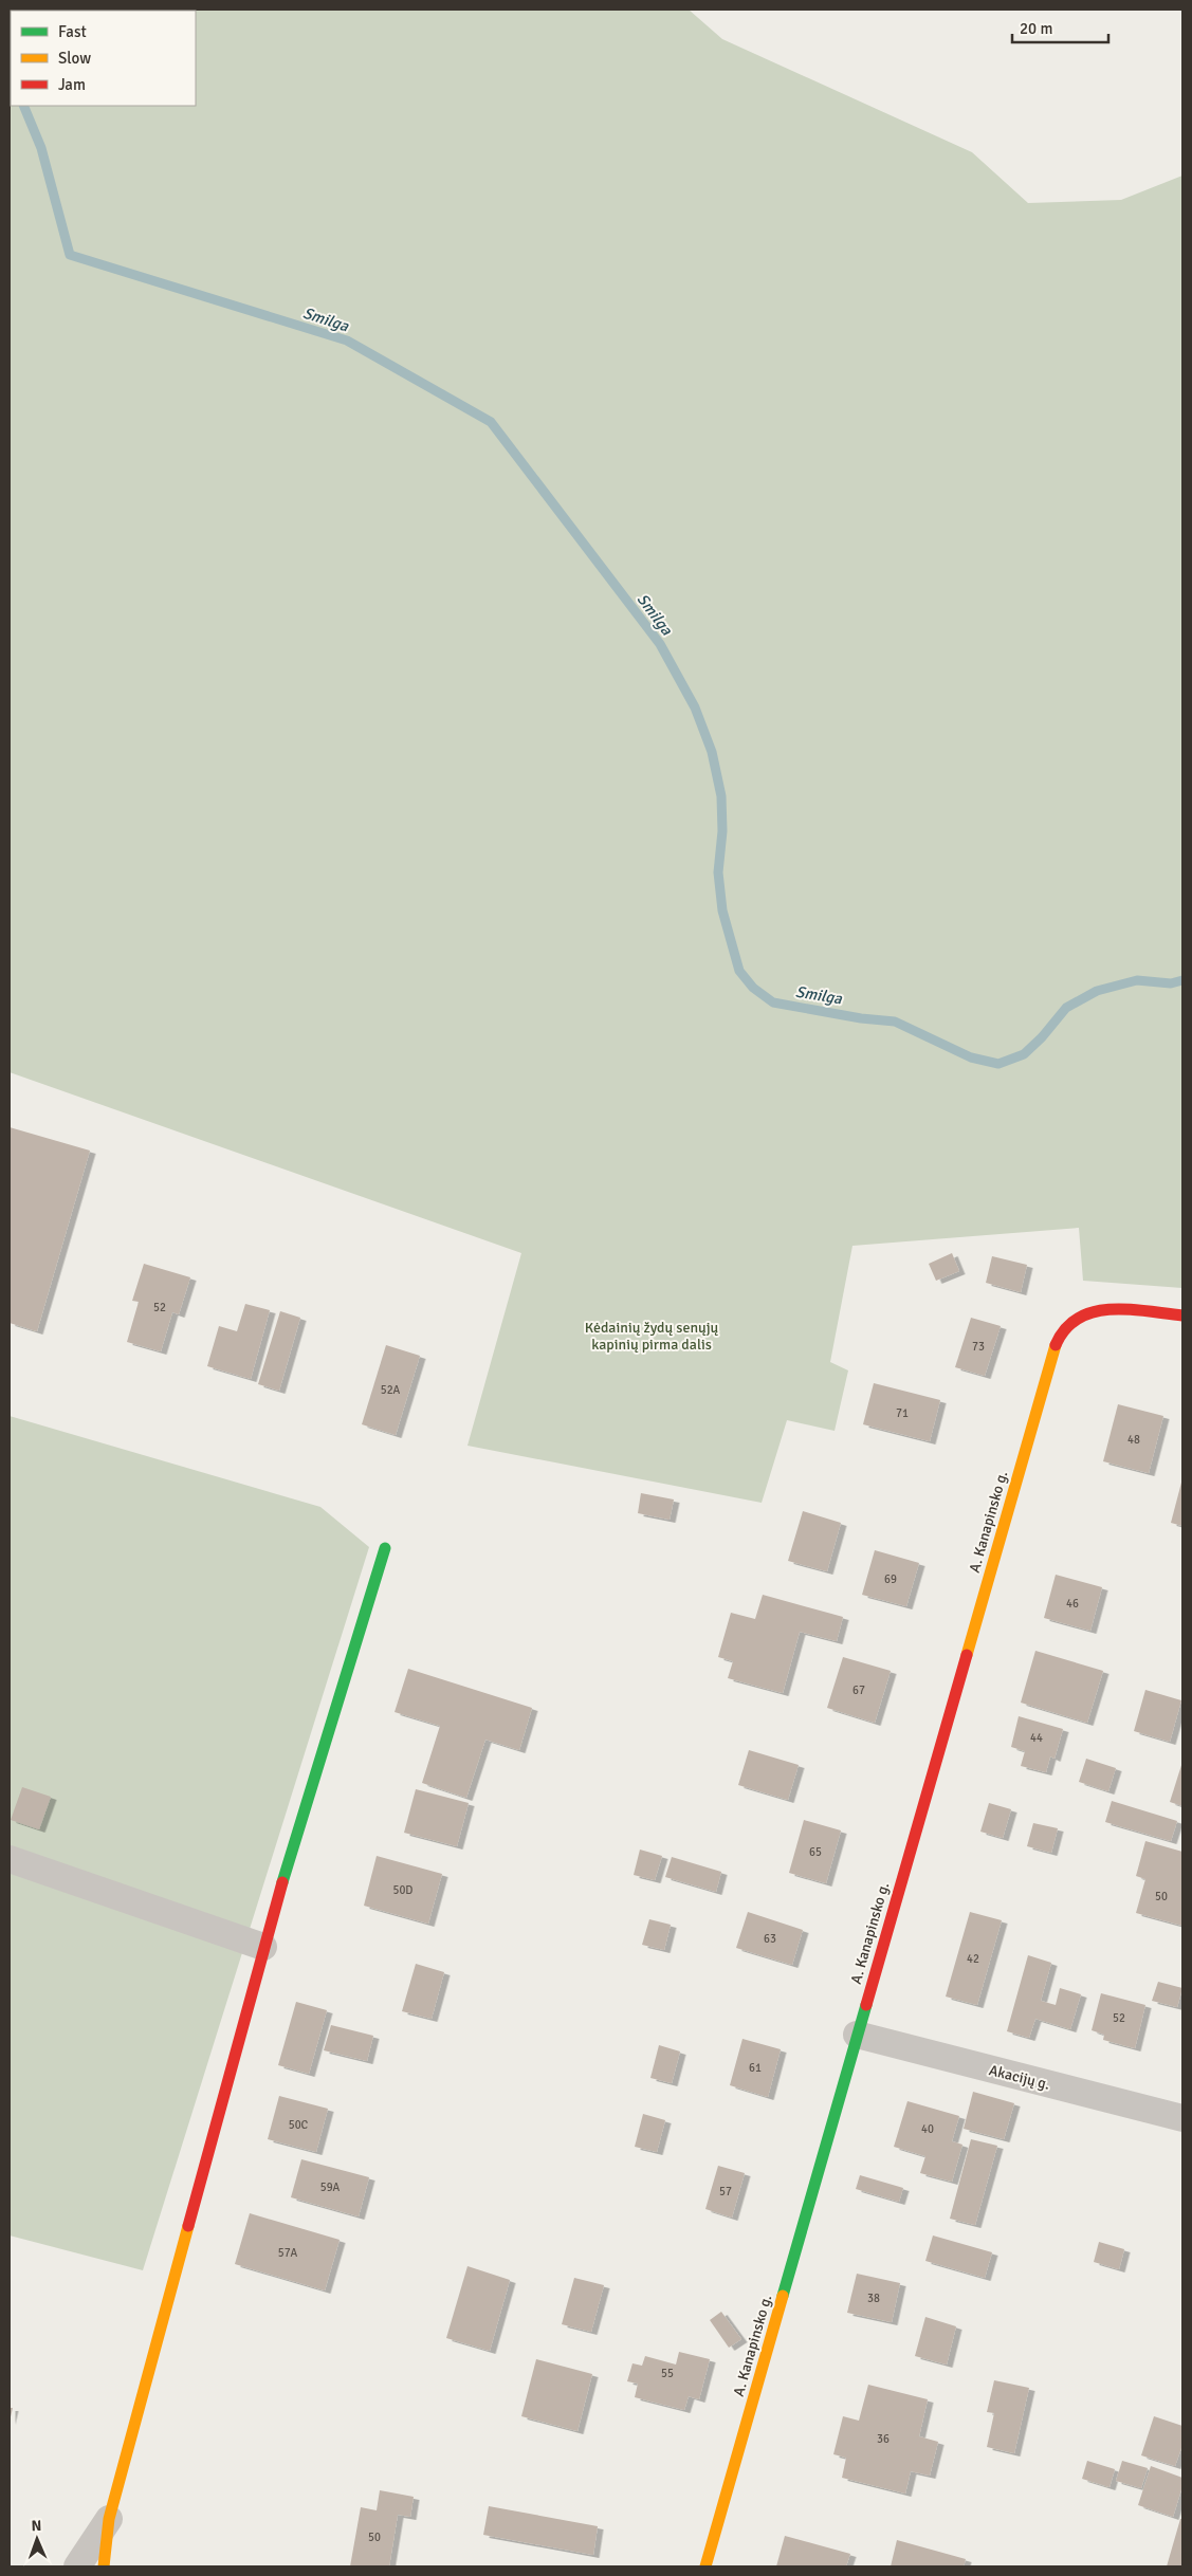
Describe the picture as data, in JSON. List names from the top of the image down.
{
  "streets": {
    "street": ["A. Kanapinsko g.", "Akacijų g."]
  },
  "crossings": [
    ["A. Kanapinsko g.", "Akacijų g."]
  ],
  "water": ["Smilga"],
  "parks": ["Kėdainių žydų senųjų kapinių pirma dalis"],
  "house_numbers": [
    "52",
    "73",
    "52A",
    "71",
    "48",
    "69",
    "46",
    "67",
    "44",
    "65",
    "50D",
    "50",
    "63",
    "42",
    "52",
    "61",
    "50C",
    "40",
    "59A",
    "57",
    "57A",
    "38",
    "55",
    "36",
    "50"
  ],
  "legend": ["Fast", "Slow", "Jam"],
  "scale_bar": "20 m",
  "north": "top"
}
